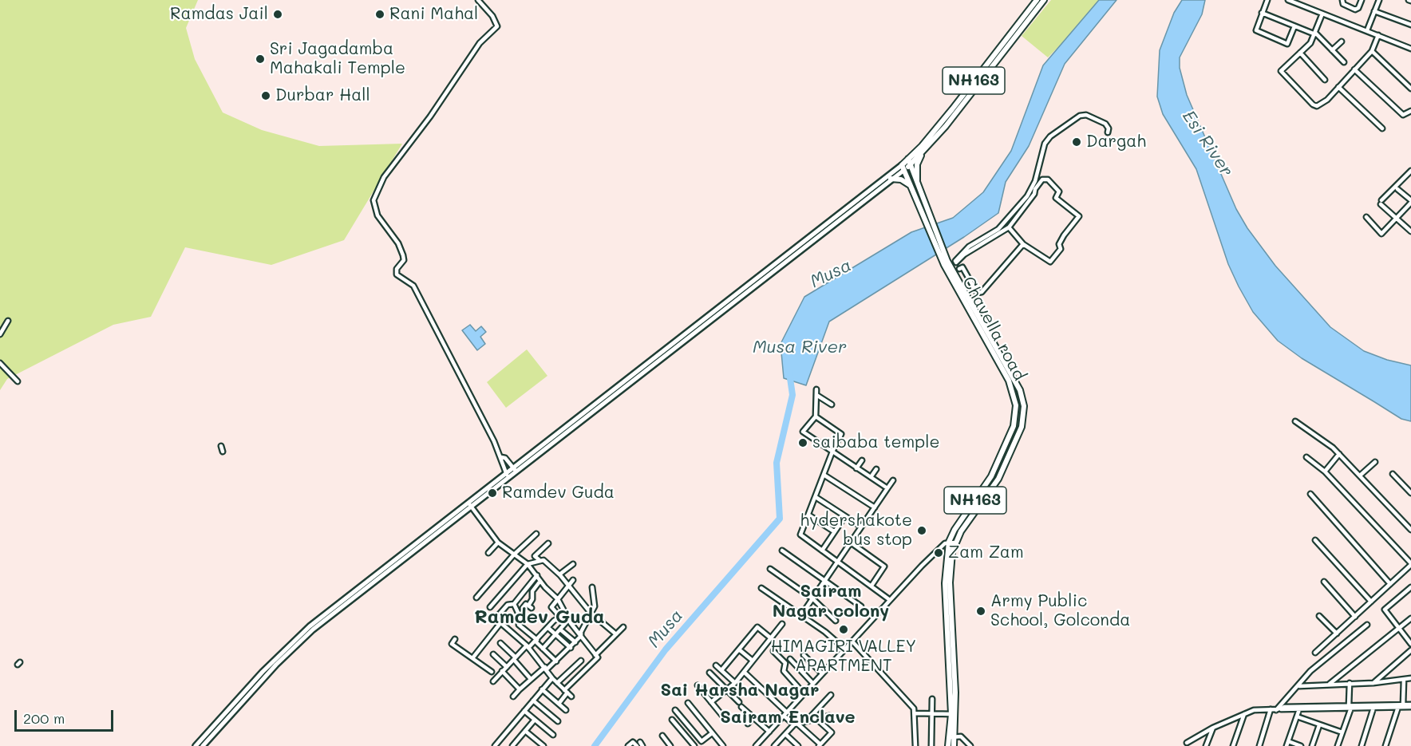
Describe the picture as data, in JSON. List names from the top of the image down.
{
  "streets": {
    "highway": ["NH163", "Chavella road"]
  },
  "crossings": [
    ["NH163", "Chavella road"]
  ],
  "districts": [
    "Sairam Nagar colony",
    "Ramdev Guda",
    "Sai Harsha Nagar",
    "Sairam Enclave"
  ],
  "water": ["Esi River", "Musa", "Musa River"],
  "places": [
    "Ramdas Jail",
    "Rani Mahal",
    "Sri Jagadamba Mahakali Temple",
    "Durbar Hall",
    "Dargah",
    "saibaba temple",
    "Ramdev Guda",
    "hydershakote bus stop",
    "Zam Zam",
    "Army Public School, Golconda",
    "HIMAGIRI VALLEY APARTMENT"
  ],
  "scale_bar": "200 m"
}
